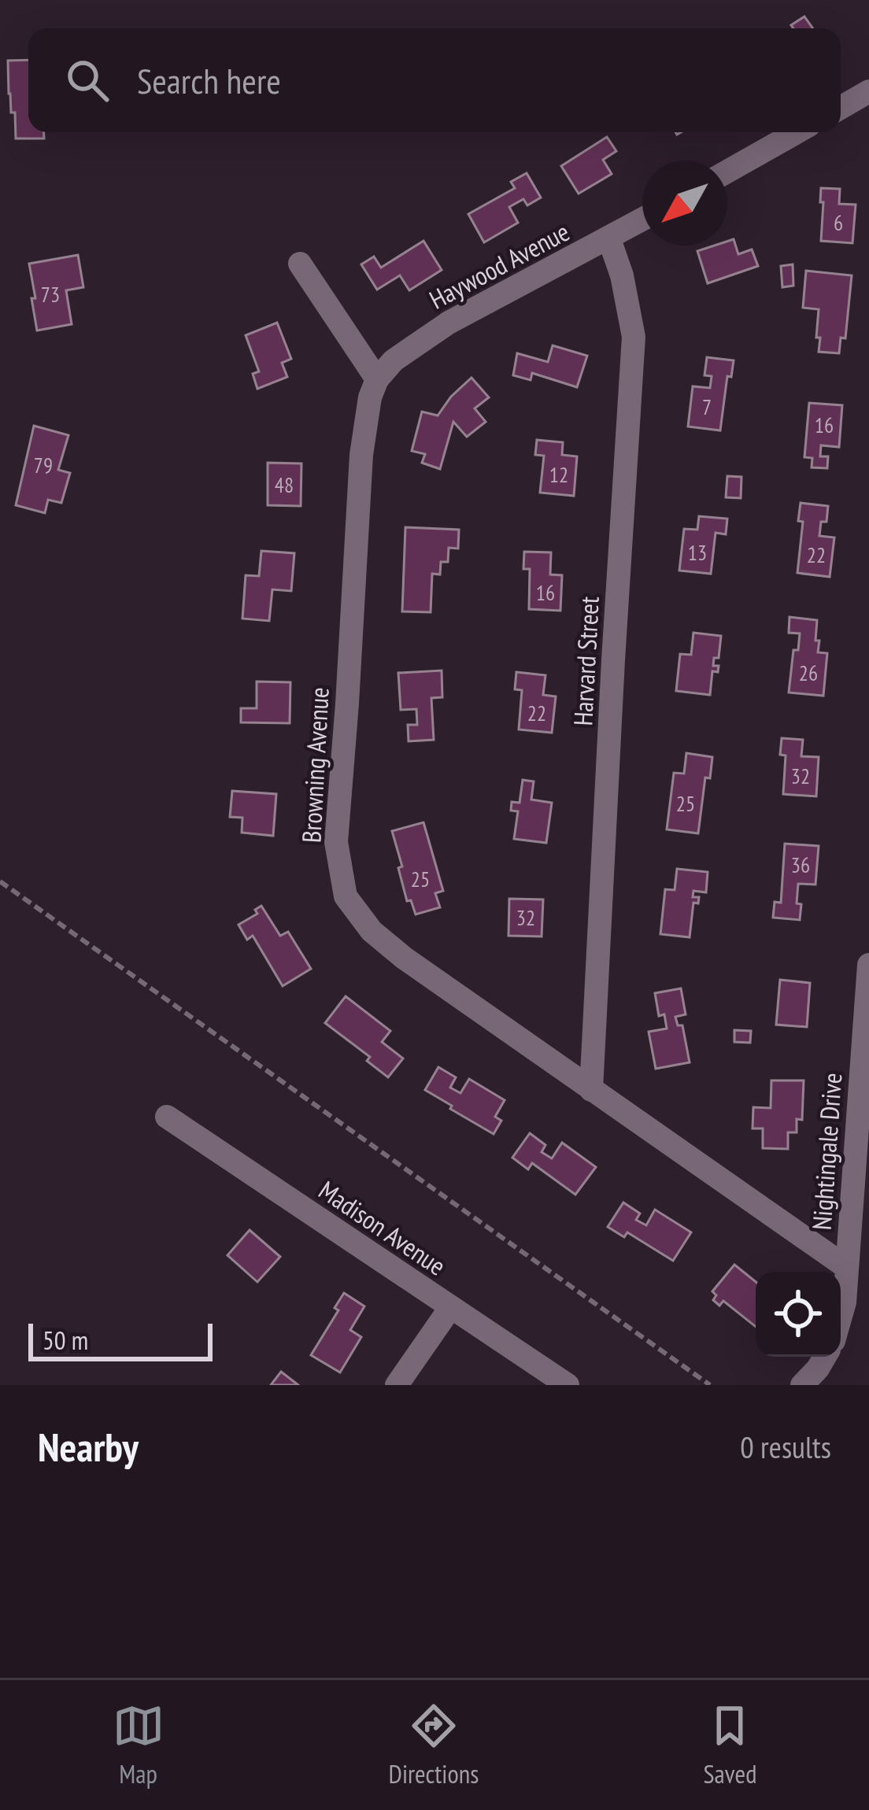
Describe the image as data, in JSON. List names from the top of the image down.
{
  "streets": {
    "street": [
      "Haywood Avenue",
      "Harvard Street",
      "Browning Avenue",
      "Nightingale Drive",
      "Madison Avenue"
    ]
  },
  "crossings": [
    ["Haywood Avenue", "Harvard Street"],
    ["Haywood Avenue", "Browning Avenue"],
    ["Harvard Street", "Browning Avenue"],
    ["Browning Avenue", "Nightingale Drive"]
  ],
  "house_numbers": [
    "6",
    "73",
    "7",
    "16",
    "79",
    "12",
    "48",
    "13",
    "22",
    "16",
    "26",
    "22",
    "32",
    "25",
    "36",
    "25",
    "32"
  ],
  "scale_bar": "50 m",
  "north": "bottom left",
  "page": {
    "search": "Search here",
    "scale": "50 m",
    "heading": ["Nearby", "0 results"],
    "nav": ["Map", "Directions", "Saved"]
  }
}
